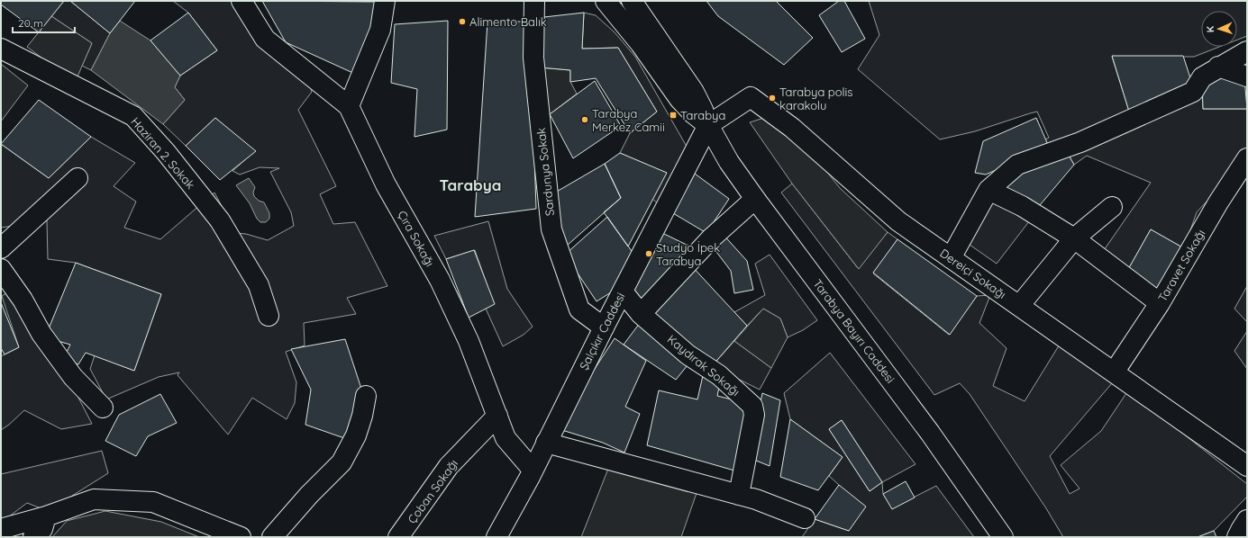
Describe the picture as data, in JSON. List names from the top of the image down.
{
  "streets": {
    "street": [
      "Haziran 2. Sokak",
      "Sardunya Sokak",
      "Çıra Sokağı",
      "Taravet Sokağı",
      "Dereiçi Sokağı",
      "Şalçıkır Caddesi",
      "Tarabya Bayırı Caddesi",
      "Kaydırak Sokağı",
      "Çoban Sokağı"
    ]
  },
  "crossings": [
    ["Sardunya Sokak", "Şalçıkır Caddesi"],
    ["Çıra Sokağı", "Şalçıkır Caddesi"],
    ["Çıra Sokağı", "Çoban Sokağı"],
    ["Taravet Sokağı", "Dereiçi Sokağı"],
    ["Dereiçi Sokağı", "Şalçıkır Caddesi"],
    ["Dereiçi Sokağı", "Tarabya Bayırı Caddesi"],
    ["Şalçıkır Caddesi", "Tarabya Bayırı Caddesi"],
    ["Şalçıkır Caddesi", "Kaydırak Sokağı"]
  ],
  "districts": ["Tarabya"],
  "places": {
    "other": [
      "Alimento Balık",
      "Tarabya polis karakolu",
      "Tarabya Merkez Camii",
      "Studyo İpek Tarabya"
    ],
    "transit": ["Tarabya"]
  },
  "scale_bar": "20 m",
  "north": "left"
}
